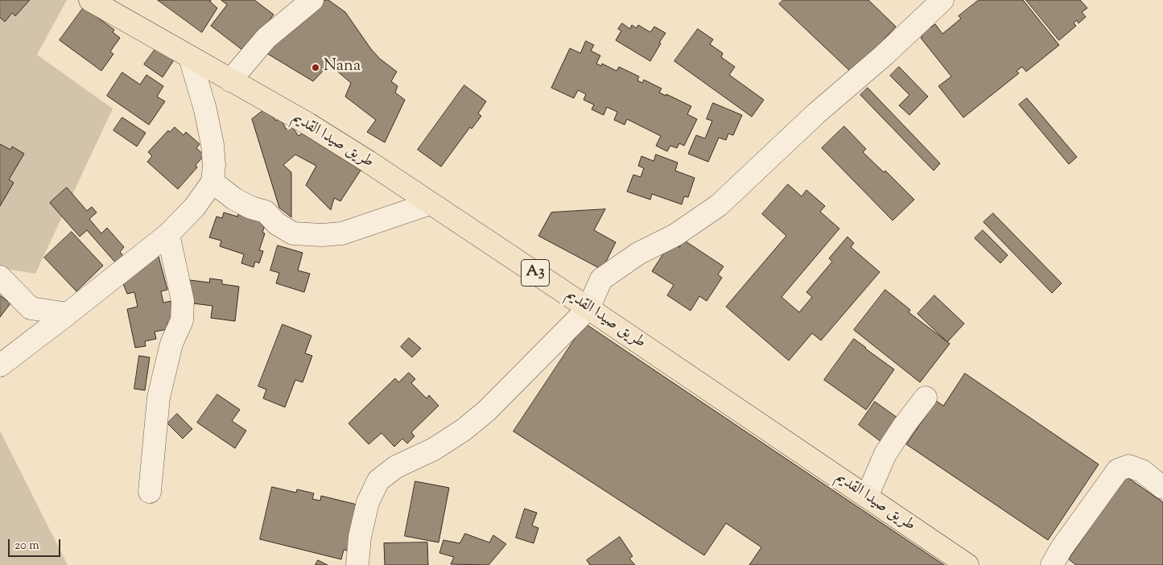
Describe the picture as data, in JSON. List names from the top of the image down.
{
  "streets": {
    "highway": ["طريق صيدا القديم", "A3"]
  },
  "places": ["Nana"],
  "scale_bar": "20 m"
}
